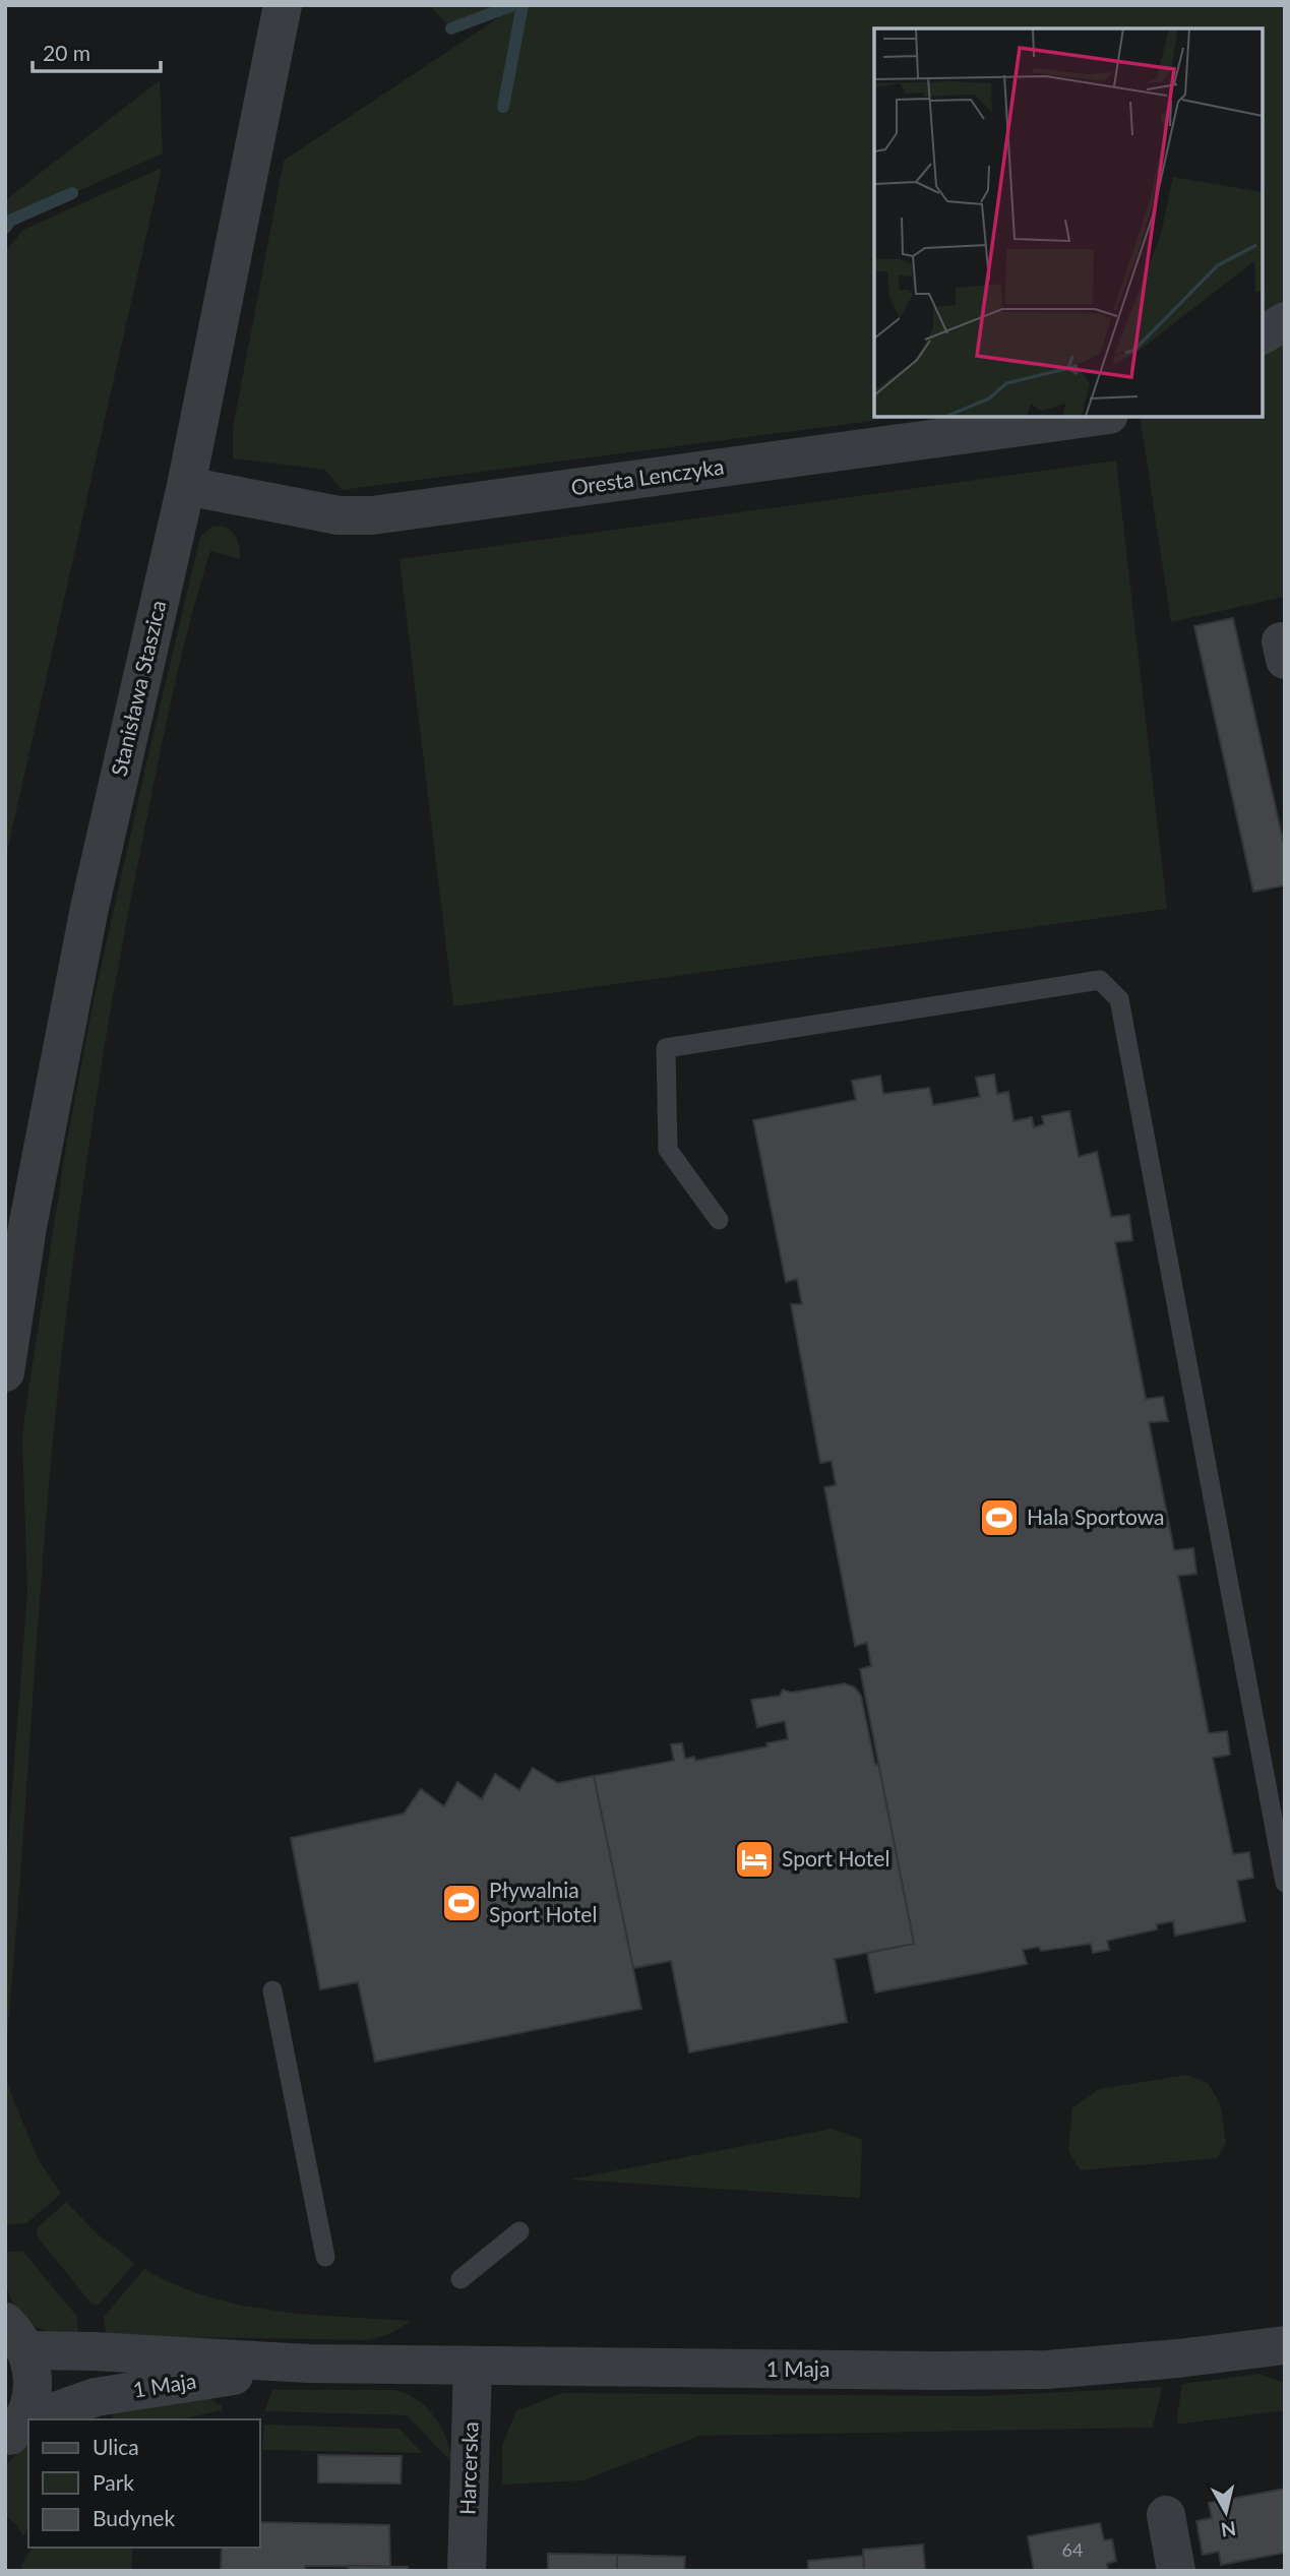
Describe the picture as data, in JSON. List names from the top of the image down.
{
  "streets": {
    "street": [
      "Oresta Lenczyka",
      "Stanisława Staszica",
      "1 Maja",
      "Harcerska"
    ]
  },
  "crossings": [
    ["Oresta Lenczyka", "Stanisława Staszica"],
    ["1 Maja", "Harcerska"]
  ],
  "places": {
    "sports": ["Hala Sportowa", "Pływalnia Sport Hotel"],
    "hotel": ["Sport Hotel"]
  },
  "house_numbers": ["64"],
  "legend": ["Ulica", "Park", "Budynek"],
  "scale_bar": "20 m",
  "north": "bottom"
}
